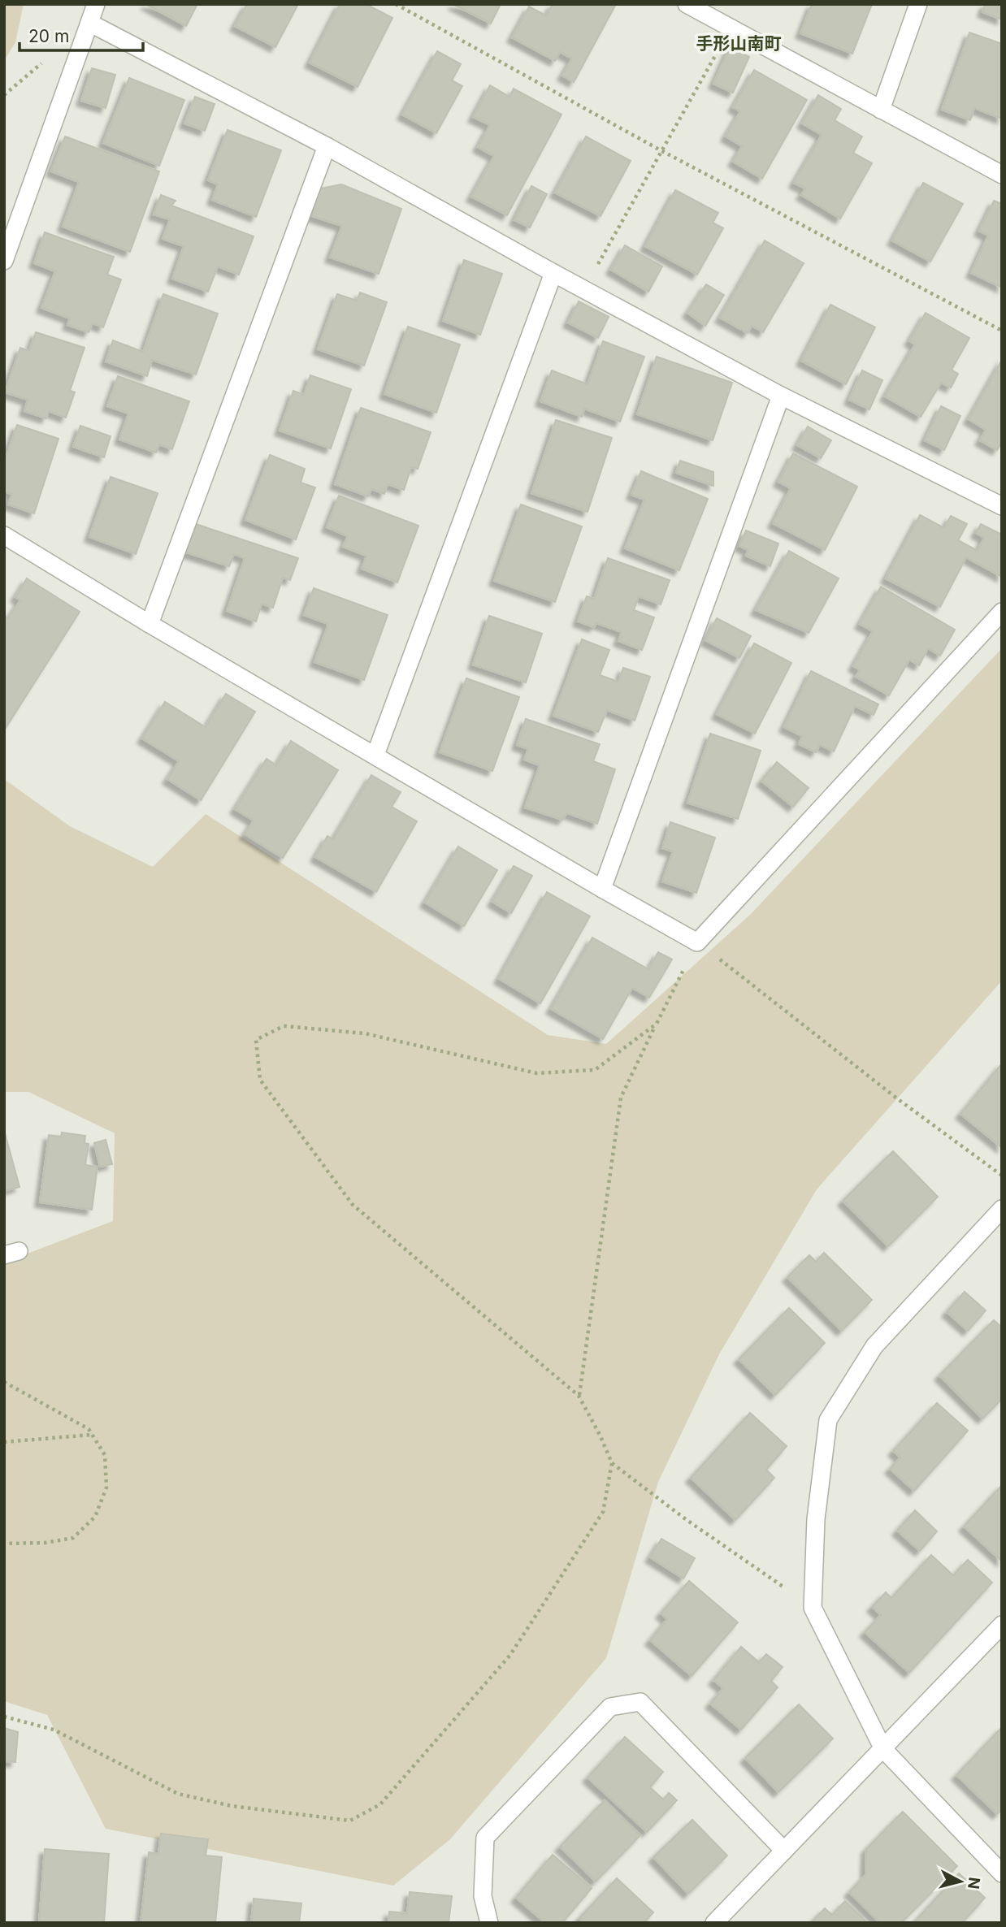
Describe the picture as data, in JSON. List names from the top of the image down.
{
  "districts": ["手形山南町"],
  "scale_bar": "20 m",
  "north": "right"
}
